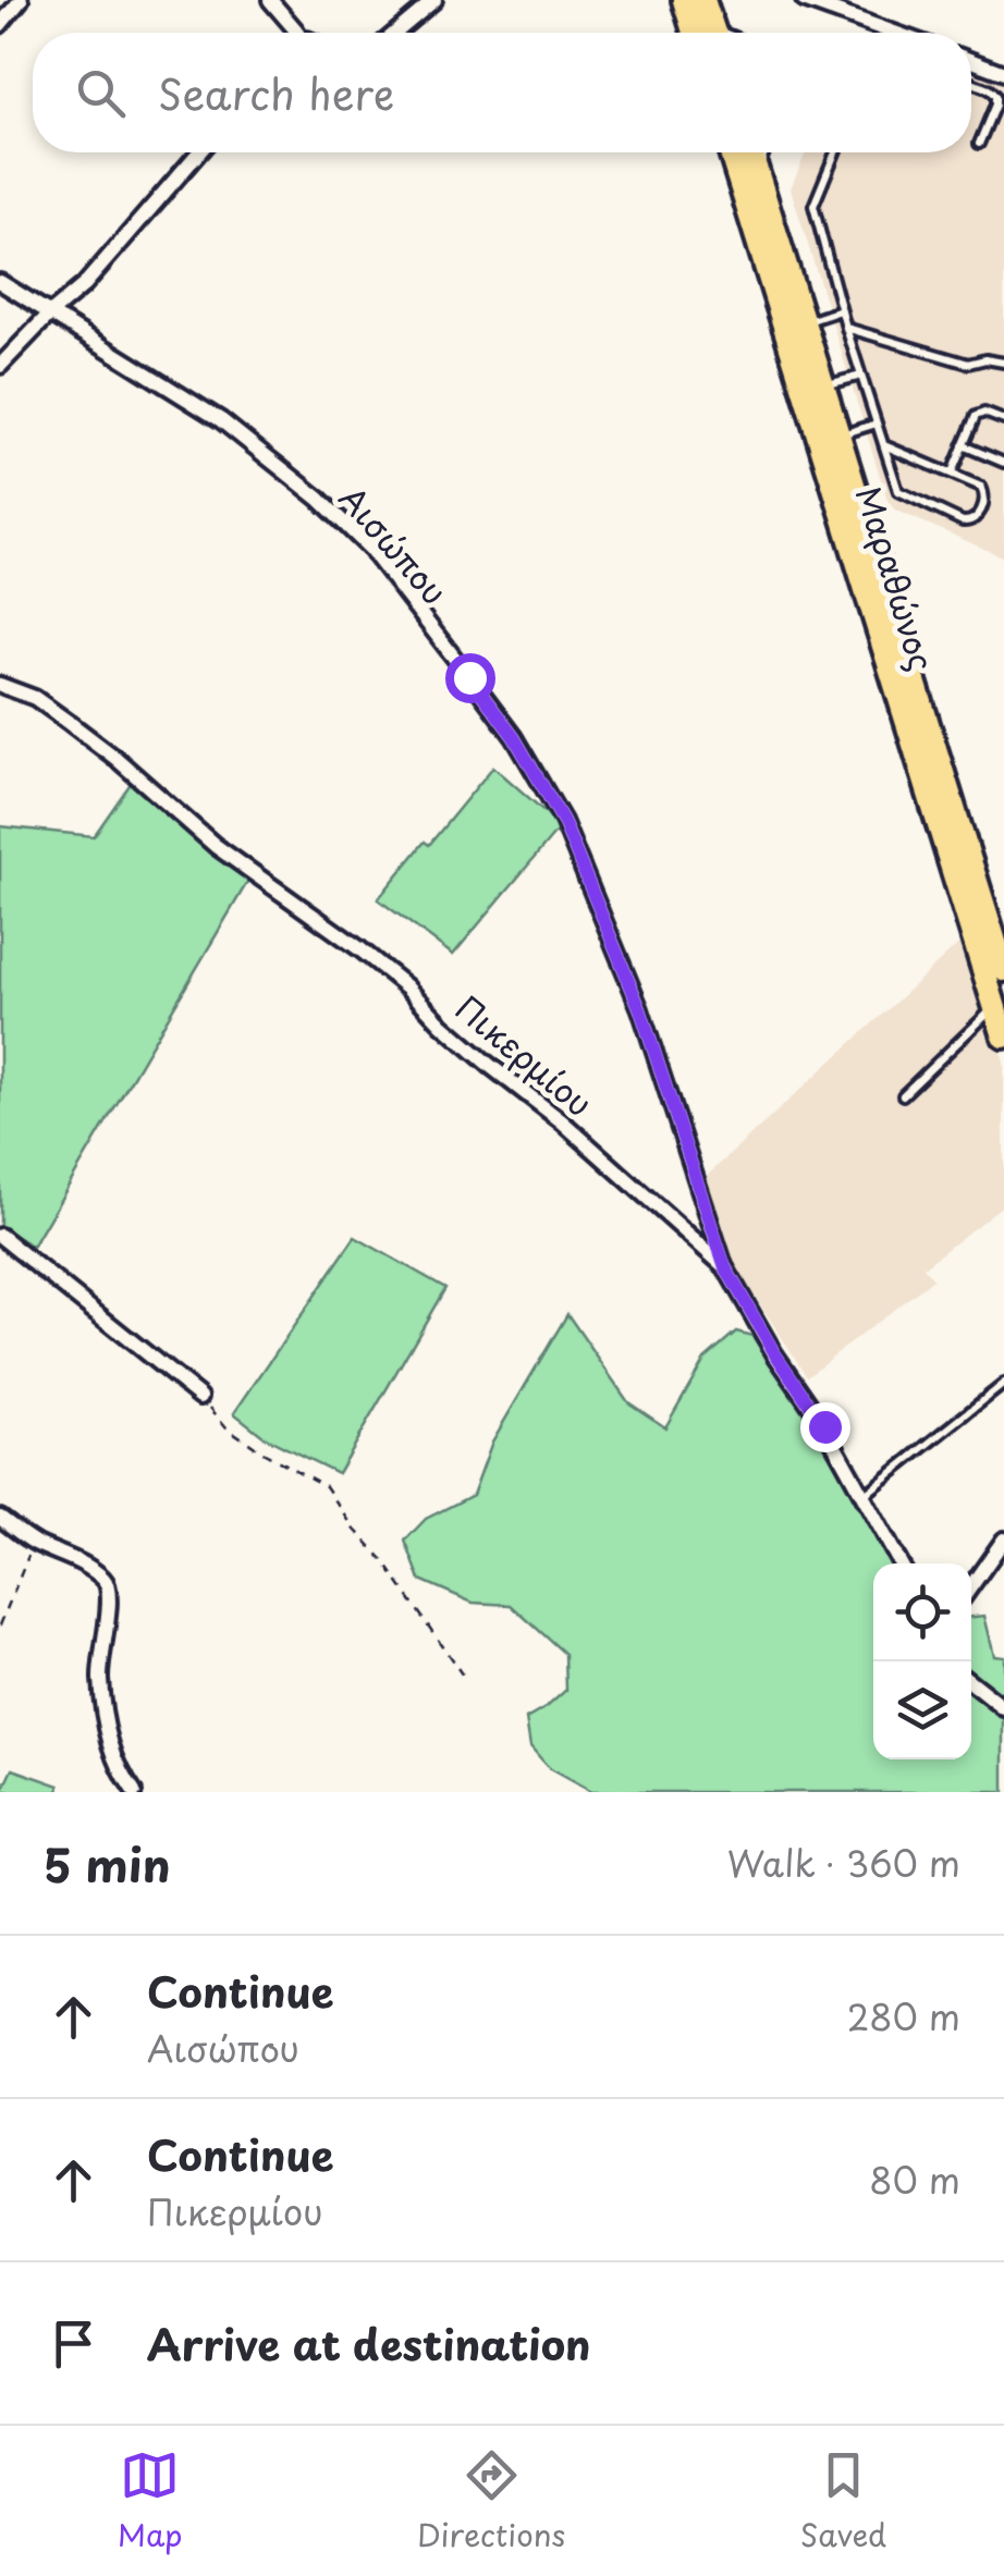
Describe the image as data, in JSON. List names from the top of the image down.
{
  "streets": {
    "main road": ["Μαραθώνος"],
    "street": ["Αισώπου", "Πικερμίου"]
  },
  "crossings": [
    ["Αισώπου", "Πικερμίου"]
  ],
  "page": {
    "search": "Search here",
    "heading": ["5 min", "Walk · 360 m"],
    "list": [
      ["Continue", "Αισώπου", "280 m"],
      ["Continue", "Πικερμίου", "80 m"],
      "Arrive at destination"
    ],
    "nav": ["Map", "Directions", "Saved"]
  }
}
